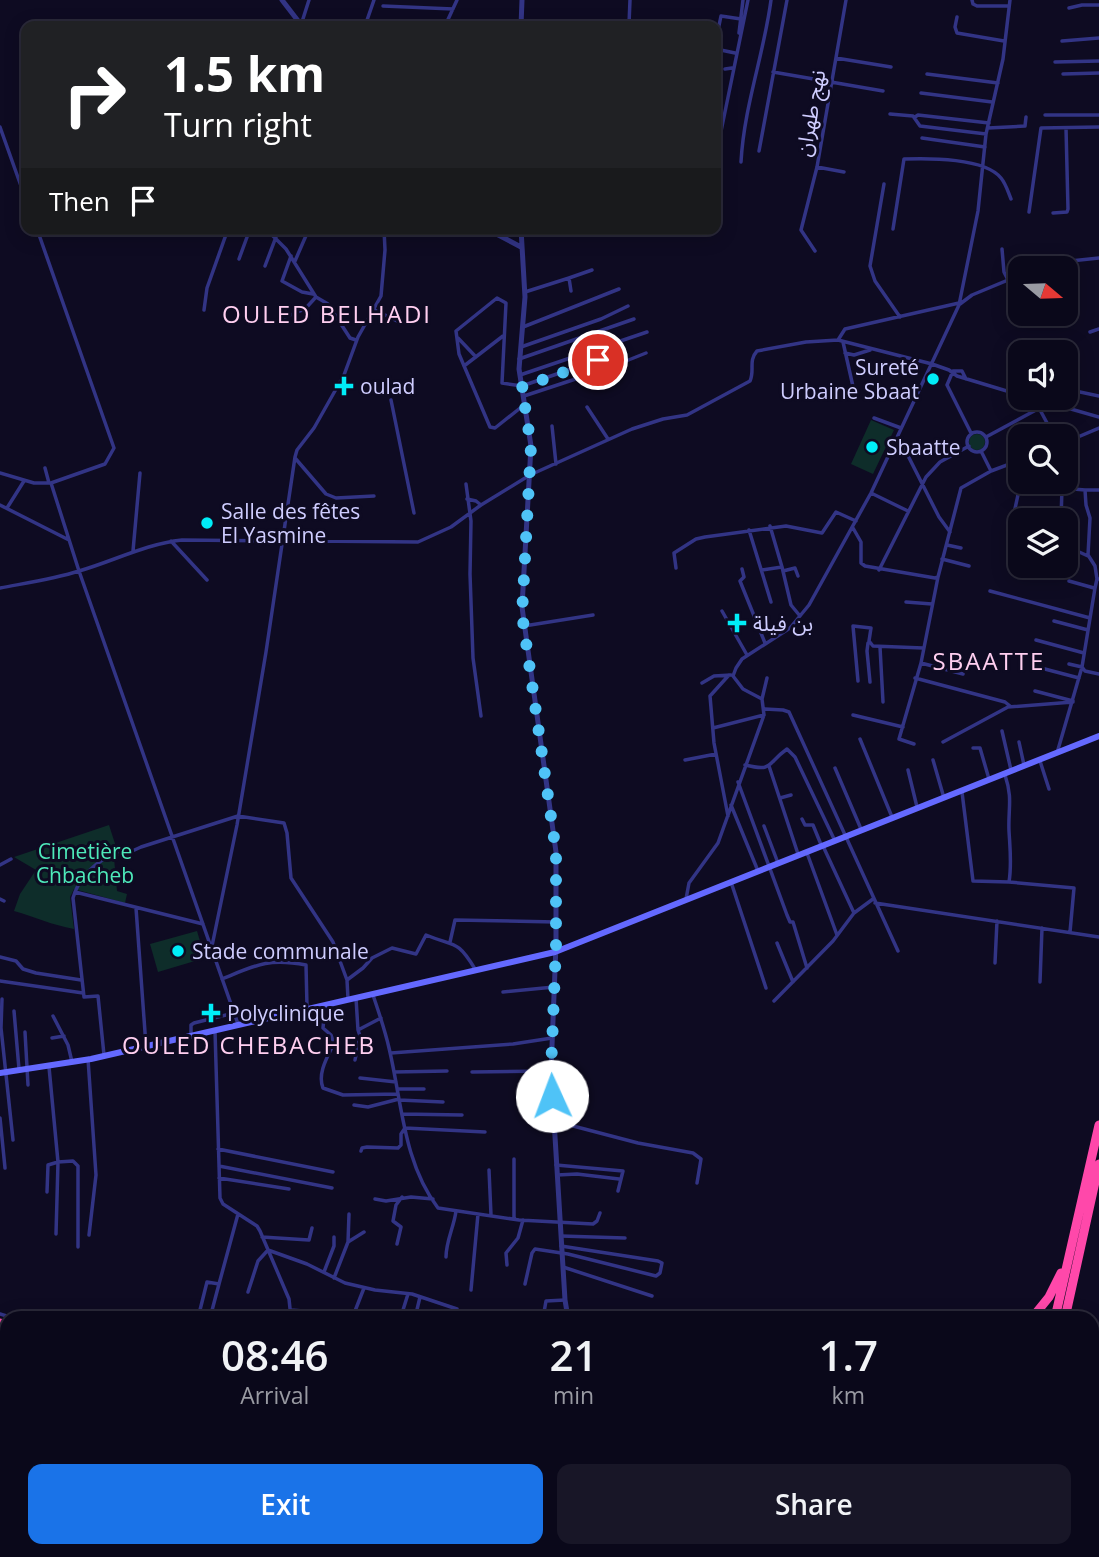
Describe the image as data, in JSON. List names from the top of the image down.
{
  "streets": {
    "street": ["نهج طهران"]
  },
  "districts": ["OULED BELHADI", "SBAATTE", "OULED CHEBACHEB"],
  "parks": ["Cimetière Chbacheb"],
  "places": {
    "other": [
      "Sureté Urbaine Sbaat",
      "Sbaatte",
      "Salle des fêtes El Yasmine",
      "Stade communale"
    ],
    "health": ["oulad", "بن فيلة", "Polyclinique"]
  },
  "north": "right",
  "page": {
    "turn": ["1.5 km", "Turn right"],
    "then": "Then",
    "eta": [
      "08:46",
      "Arrival",
      "21",
      "min",
      "1.7",
      "km"
    ],
    "buttons": ["Exit", "Share"]
  }
}
